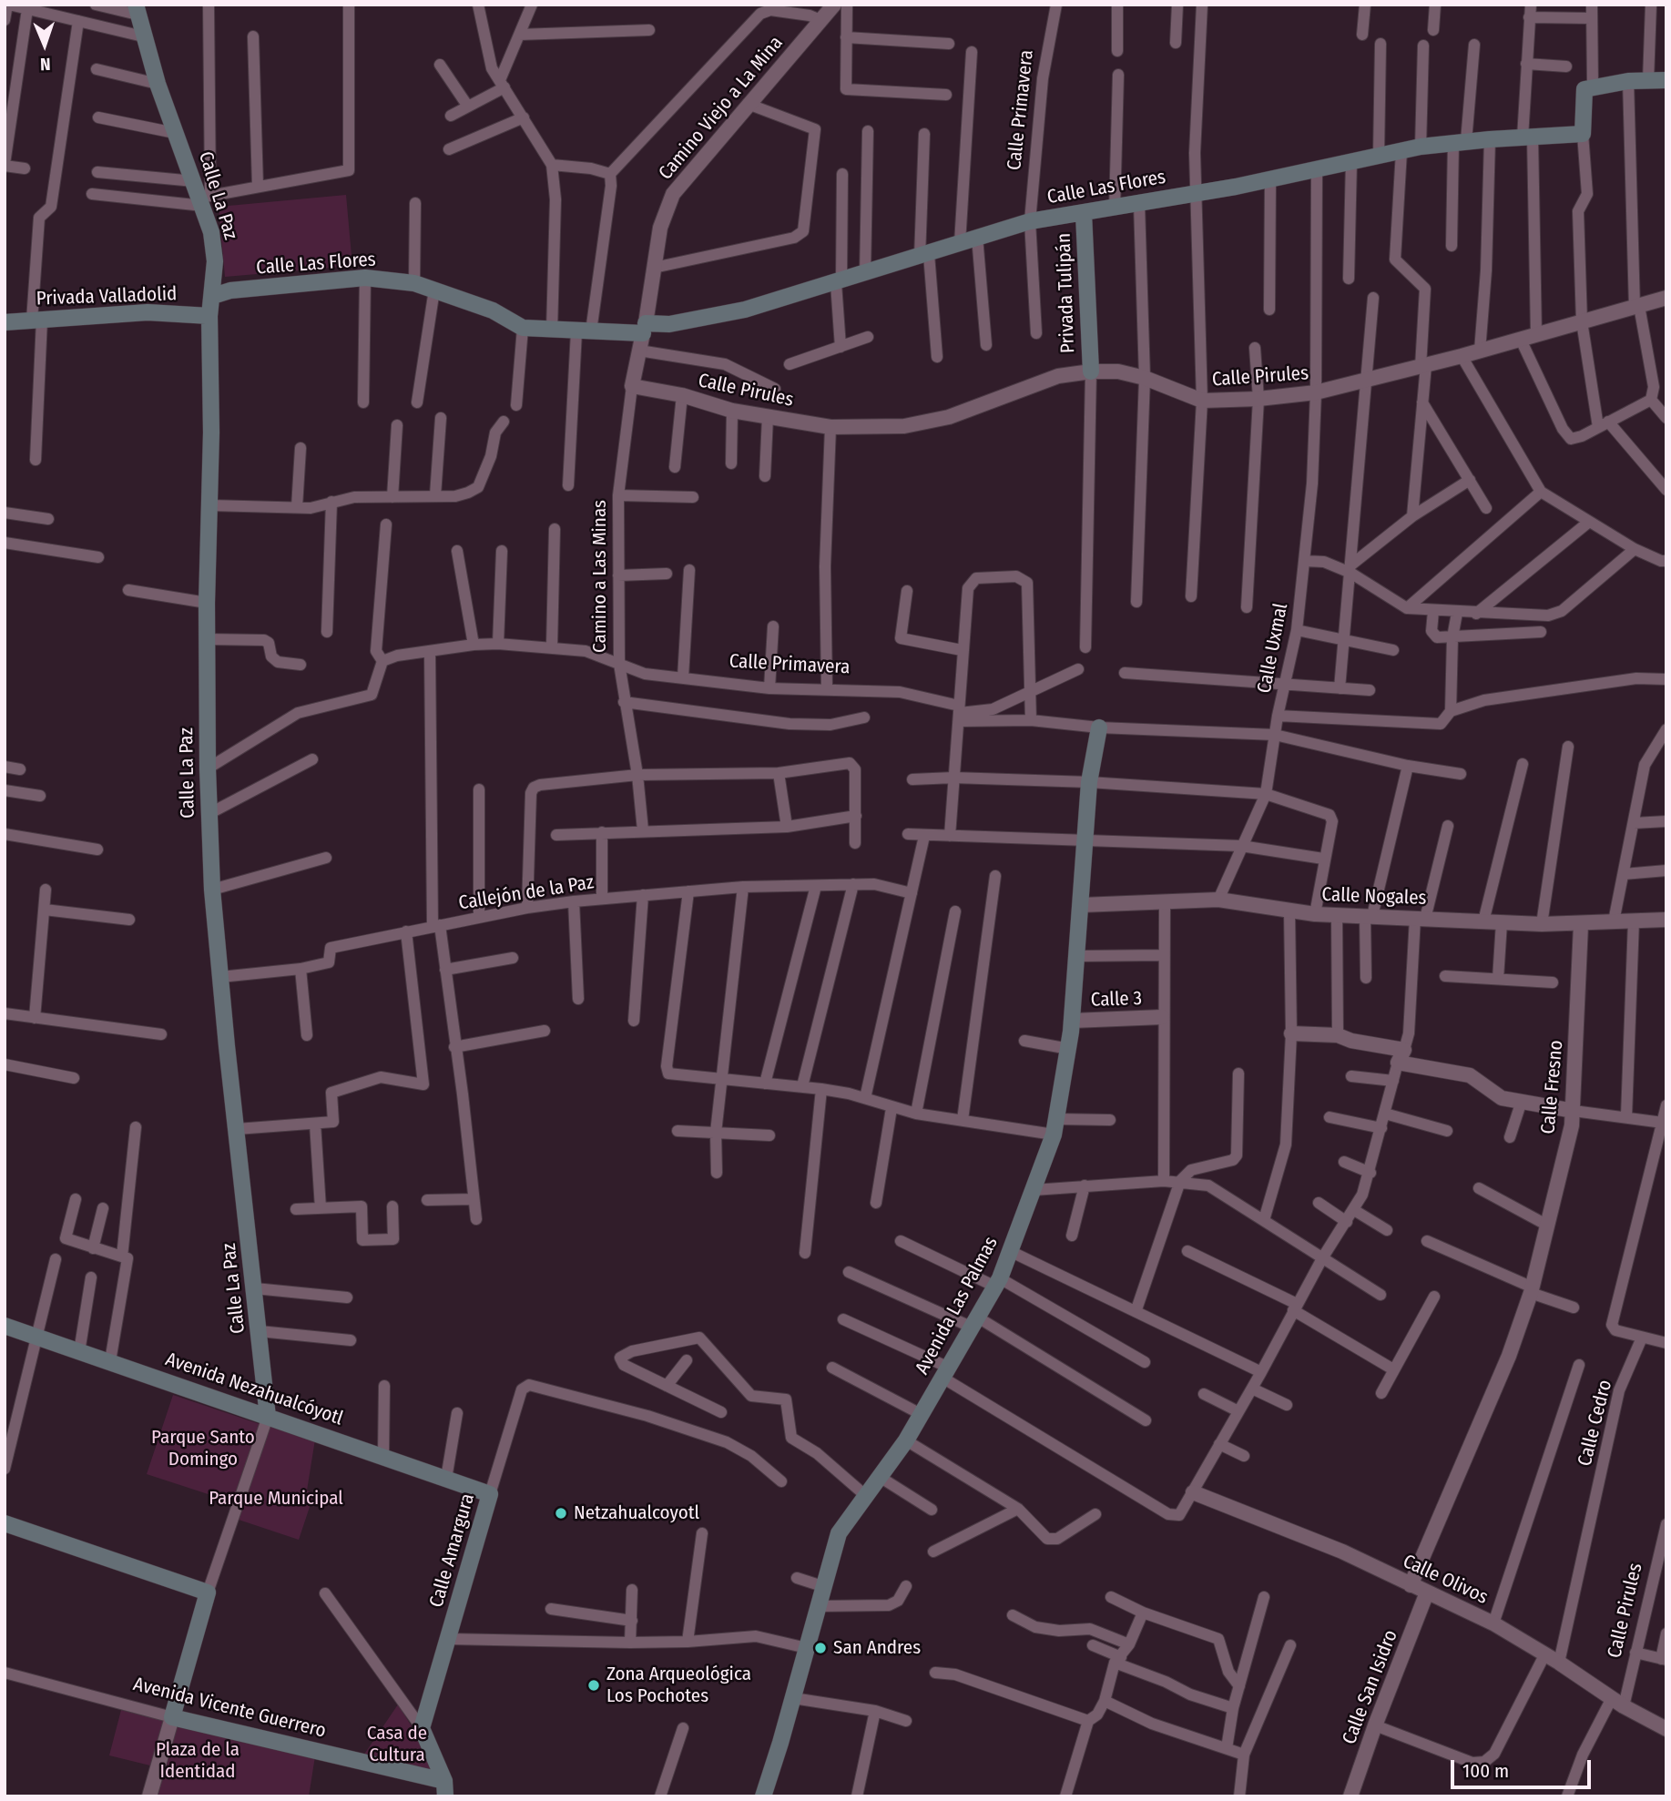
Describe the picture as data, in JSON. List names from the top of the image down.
{
  "streets": {
    "main road": [
      "Calle Las Flores",
      "Calle La Paz",
      "Privada Tulipán",
      "Privada Valladolid",
      "Avenida Las Palmas",
      "Avenida Nezahualcóyotl",
      "Calle Amargura",
      "Avenida Vicente Guerrero"
    ],
    "street": [
      "Camino Viejo a La Mina",
      "Calle Primavera",
      "Calle Pirules",
      "Camino a Las Minas",
      "Calle Uxmal",
      "Callejón de la Paz",
      "Calle Nogales",
      "Calle 3",
      "Calle Fresno",
      "Calle Cedro",
      "Calle Olivos",
      "Calle San Isidro"
    ]
  },
  "crossings": [
    ["Camino Viejo a La Mina", "Calle Las Flores"],
    ["Camino Viejo a La Mina", "Camino a Las Minas"],
    ["Calle Primavera", "Calle Las Flores"],
    ["Calle Primavera", "Camino a Las Minas"],
    ["Calle Las Flores", "Calle La Paz"],
    ["Calle Las Flores", "Privada Tulipán"],
    ["Calle Las Flores", "Camino a Las Minas"],
    ["Calle Las Flores", "Calle Uxmal"],
    ["Calle La Paz", "Privada Valladolid"],
    ["Calle La Paz", "Callejón de la Paz"],
    ["Calle La Paz", "Avenida Nezahualcóyotl"],
    ["Privada Tulipán", "Calle Pirules"],
    ["Calle Pirules", "Camino a Las Minas"],
    ["Calle Pirules", "Calle Uxmal"],
    ["Calle Pirules", "Calle Olivos"],
    ["Calle Uxmal", "Calle Nogales"],
    ["Calle Nogales", "Calle Fresno"],
    ["Calle Nogales", "Avenida Las Palmas"],
    ["Calle 3", "Avenida Las Palmas"],
    ["Calle Fresno", "Calle Olivos"],
    ["Avenida Nezahualcóyotl", "Calle Amargura"],
    ["Calle Cedro", "Calle Olivos"],
    ["Calle Olivos", "Calle San Isidro"]
  ],
  "parks": [
    "Parque Santo Domingo",
    "Parque Municipal",
    "Casa de Cultura",
    "Plaza de la Identidad"
  ],
  "places": ["Netzahualcoyotl", "San Andres", "Zona Arqueológica Los Pochotes"],
  "scale_bar": "100 m",
  "north": "bottom"
}
